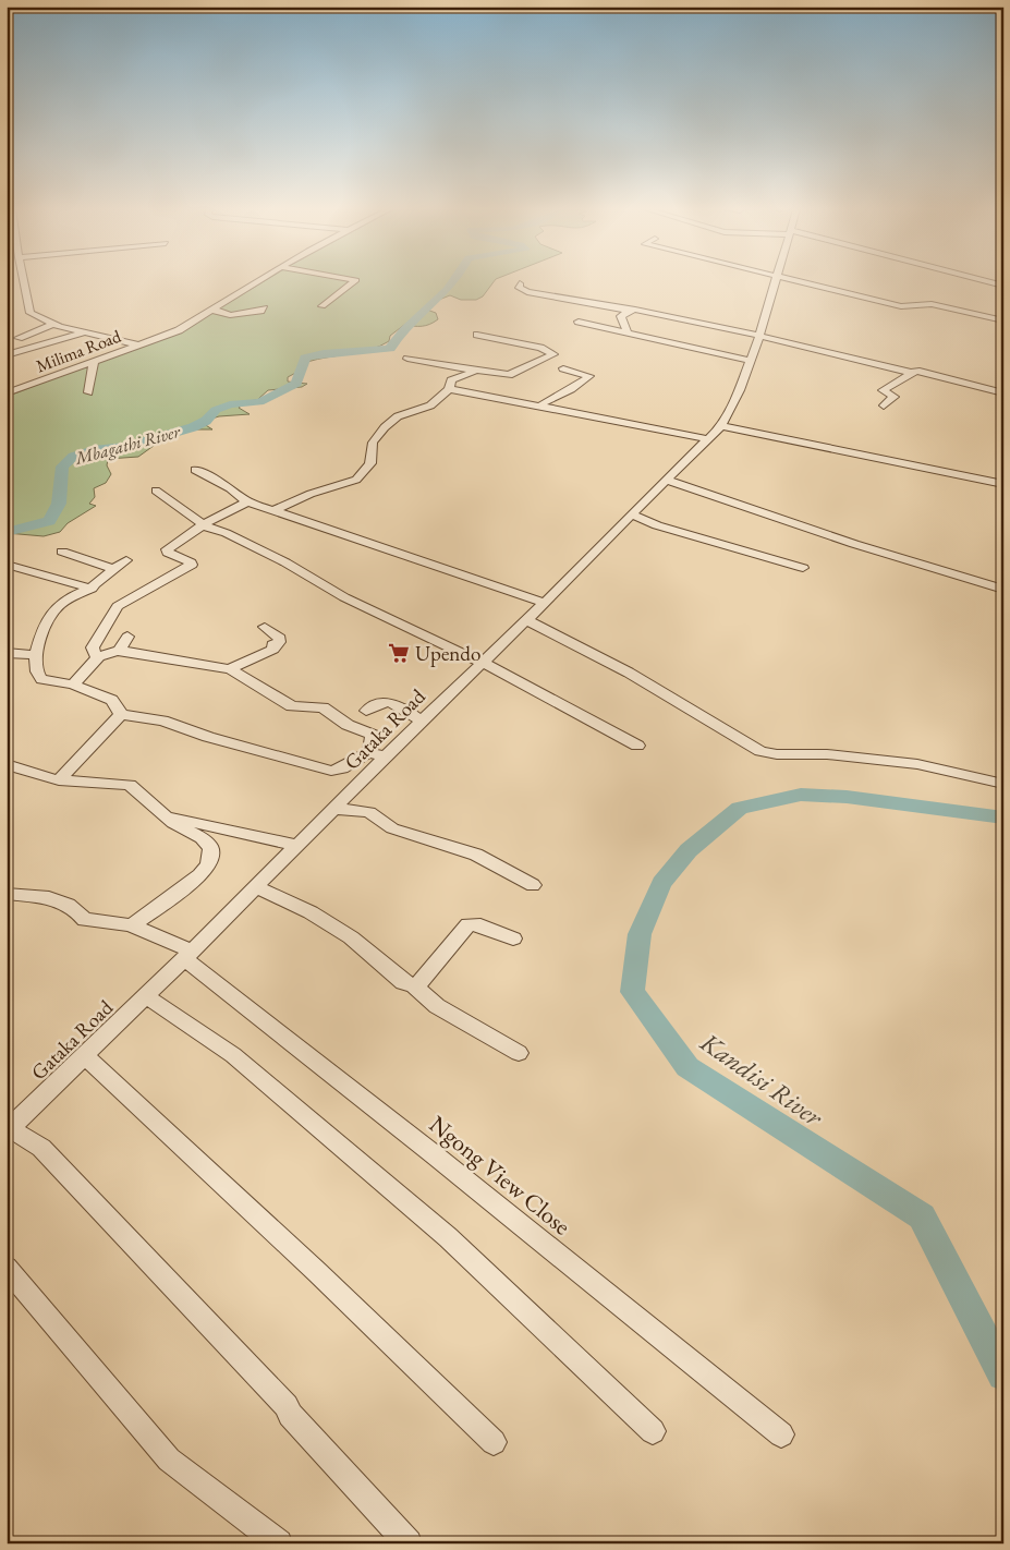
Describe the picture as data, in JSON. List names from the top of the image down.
{
  "streets": {
    "street": ["Milima Road", "Gataka Road", "Ngong View Close"]
  },
  "crossings": [
    ["Gataka Road", "Ngong View Close"]
  ],
  "water": ["Mbagathi River", "Kandisi River"],
  "places": {
    "supermarket": ["Upendo"]
  }
}
